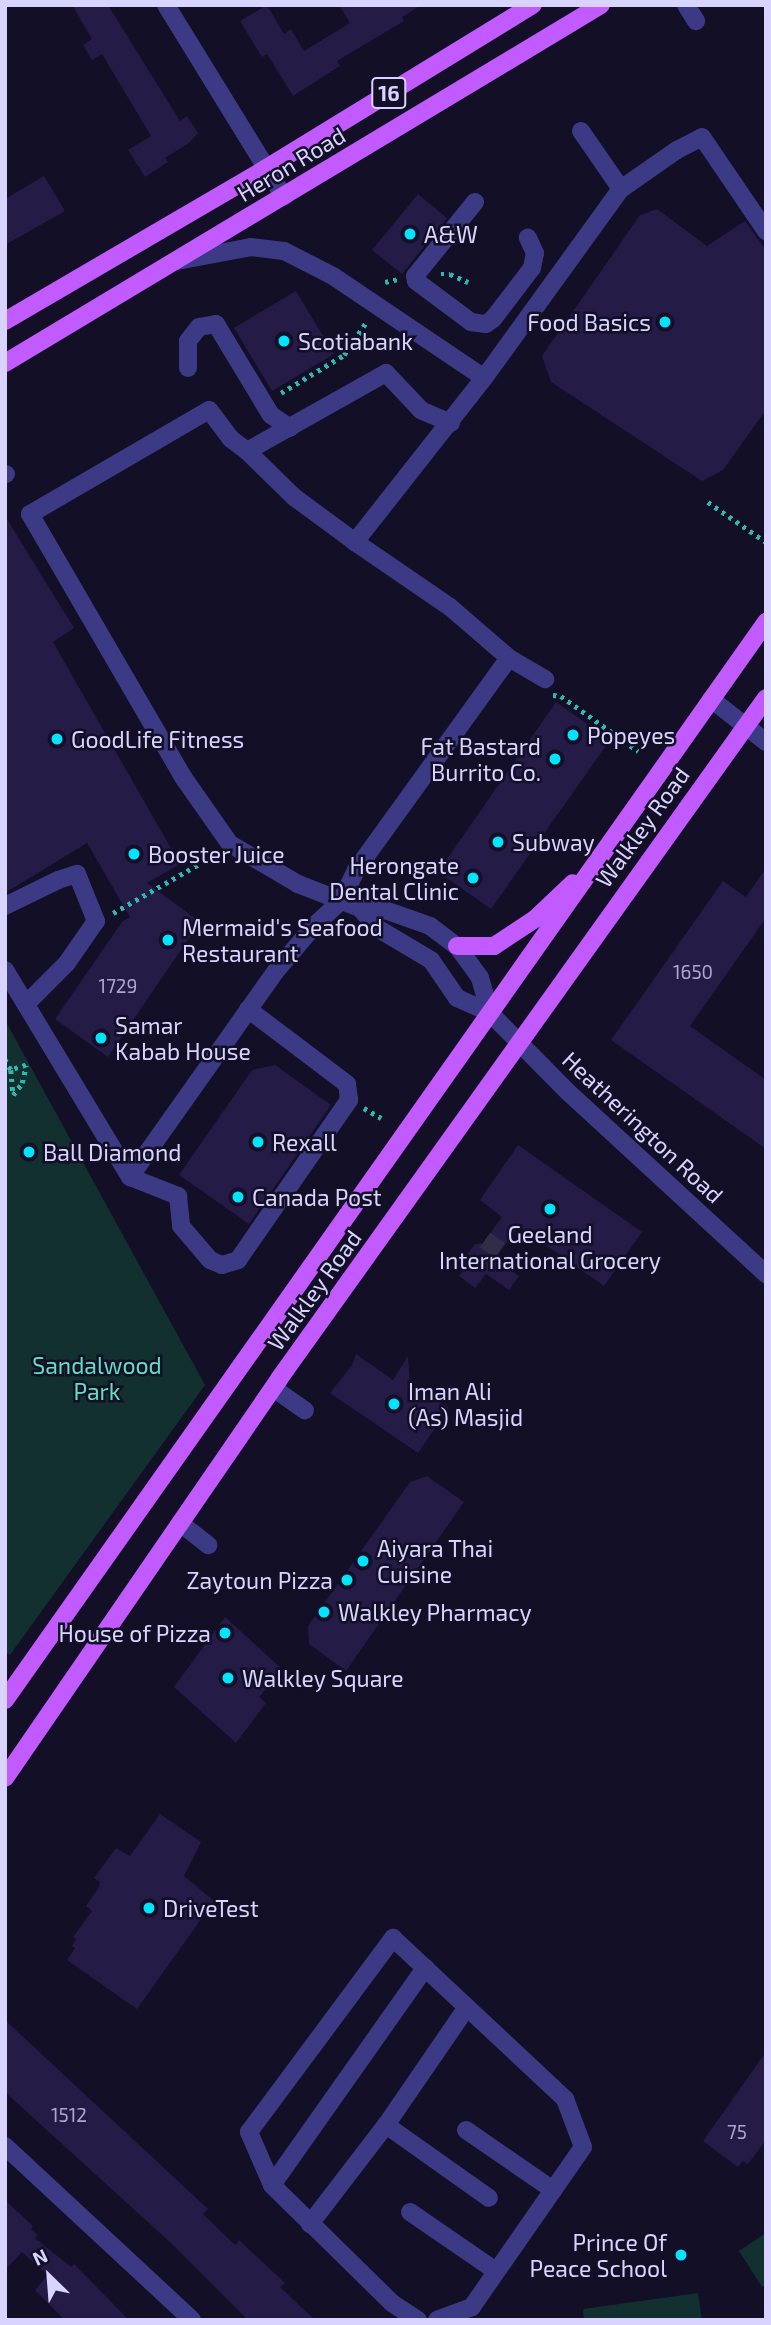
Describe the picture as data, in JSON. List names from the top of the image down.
{
  "streets": {
    "main road": ["16", "Heron Road", "Walkley Road"],
    "street": ["Heatherington Road"]
  },
  "crossings": [
    ["Walkley Road", "Heatherington Road"]
  ],
  "parks": ["Sandalwood Park"],
  "places": [
    "A&W",
    "Food Basics",
    "Scotiabank",
    "Popeyes",
    "GoodLife Fitness",
    "Fat Bastard Burrito Co.",
    "Subway",
    "Booster Juice",
    "Herongate Dental Clinic",
    "Mermaid's Seafood Restaurant",
    "Samar Kabab House",
    "Rexall",
    "Ball Diamond",
    "Canada Post",
    "Geeland International Grocery",
    "Iman Ali (As) Masjid",
    "Aiyara Thai Cuisine",
    "Zaytoun Pizza",
    "Walkley Pharmacy",
    "House of Pizza",
    "Walkley Square",
    "DriveTest",
    "Prince Of Peace School"
  ],
  "house_numbers": [
    "1650",
    "1729",
    "1512",
    "75"
  ],
  "north": "top left"
}
